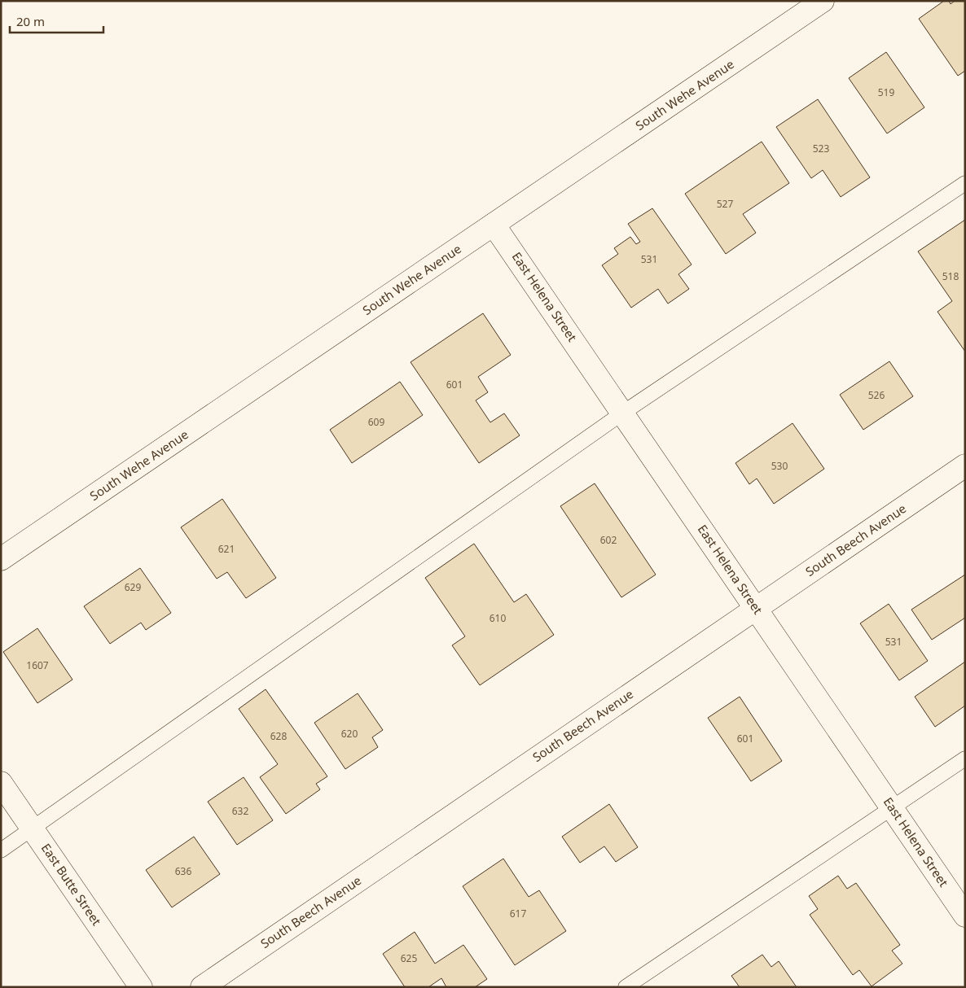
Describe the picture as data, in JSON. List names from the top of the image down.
{
  "streets": {
    "street": [
      "South Wehe Avenue",
      "East Helena Street",
      "South Beech Avenue",
      "East Butte Street"
    ]
  },
  "crossings": [
    ["South Wehe Avenue", "East Helena Street"],
    ["East Helena Street", "South Beech Avenue"]
  ],
  "house_numbers": [
    "519",
    "523",
    "527",
    "531",
    "518",
    "601",
    "526",
    "609",
    "530",
    "602",
    "621",
    "629",
    "610",
    "531",
    "1607",
    "620",
    "628",
    "601",
    "632",
    "636",
    "617",
    "625"
  ],
  "scale_bar": "20 m"
}
